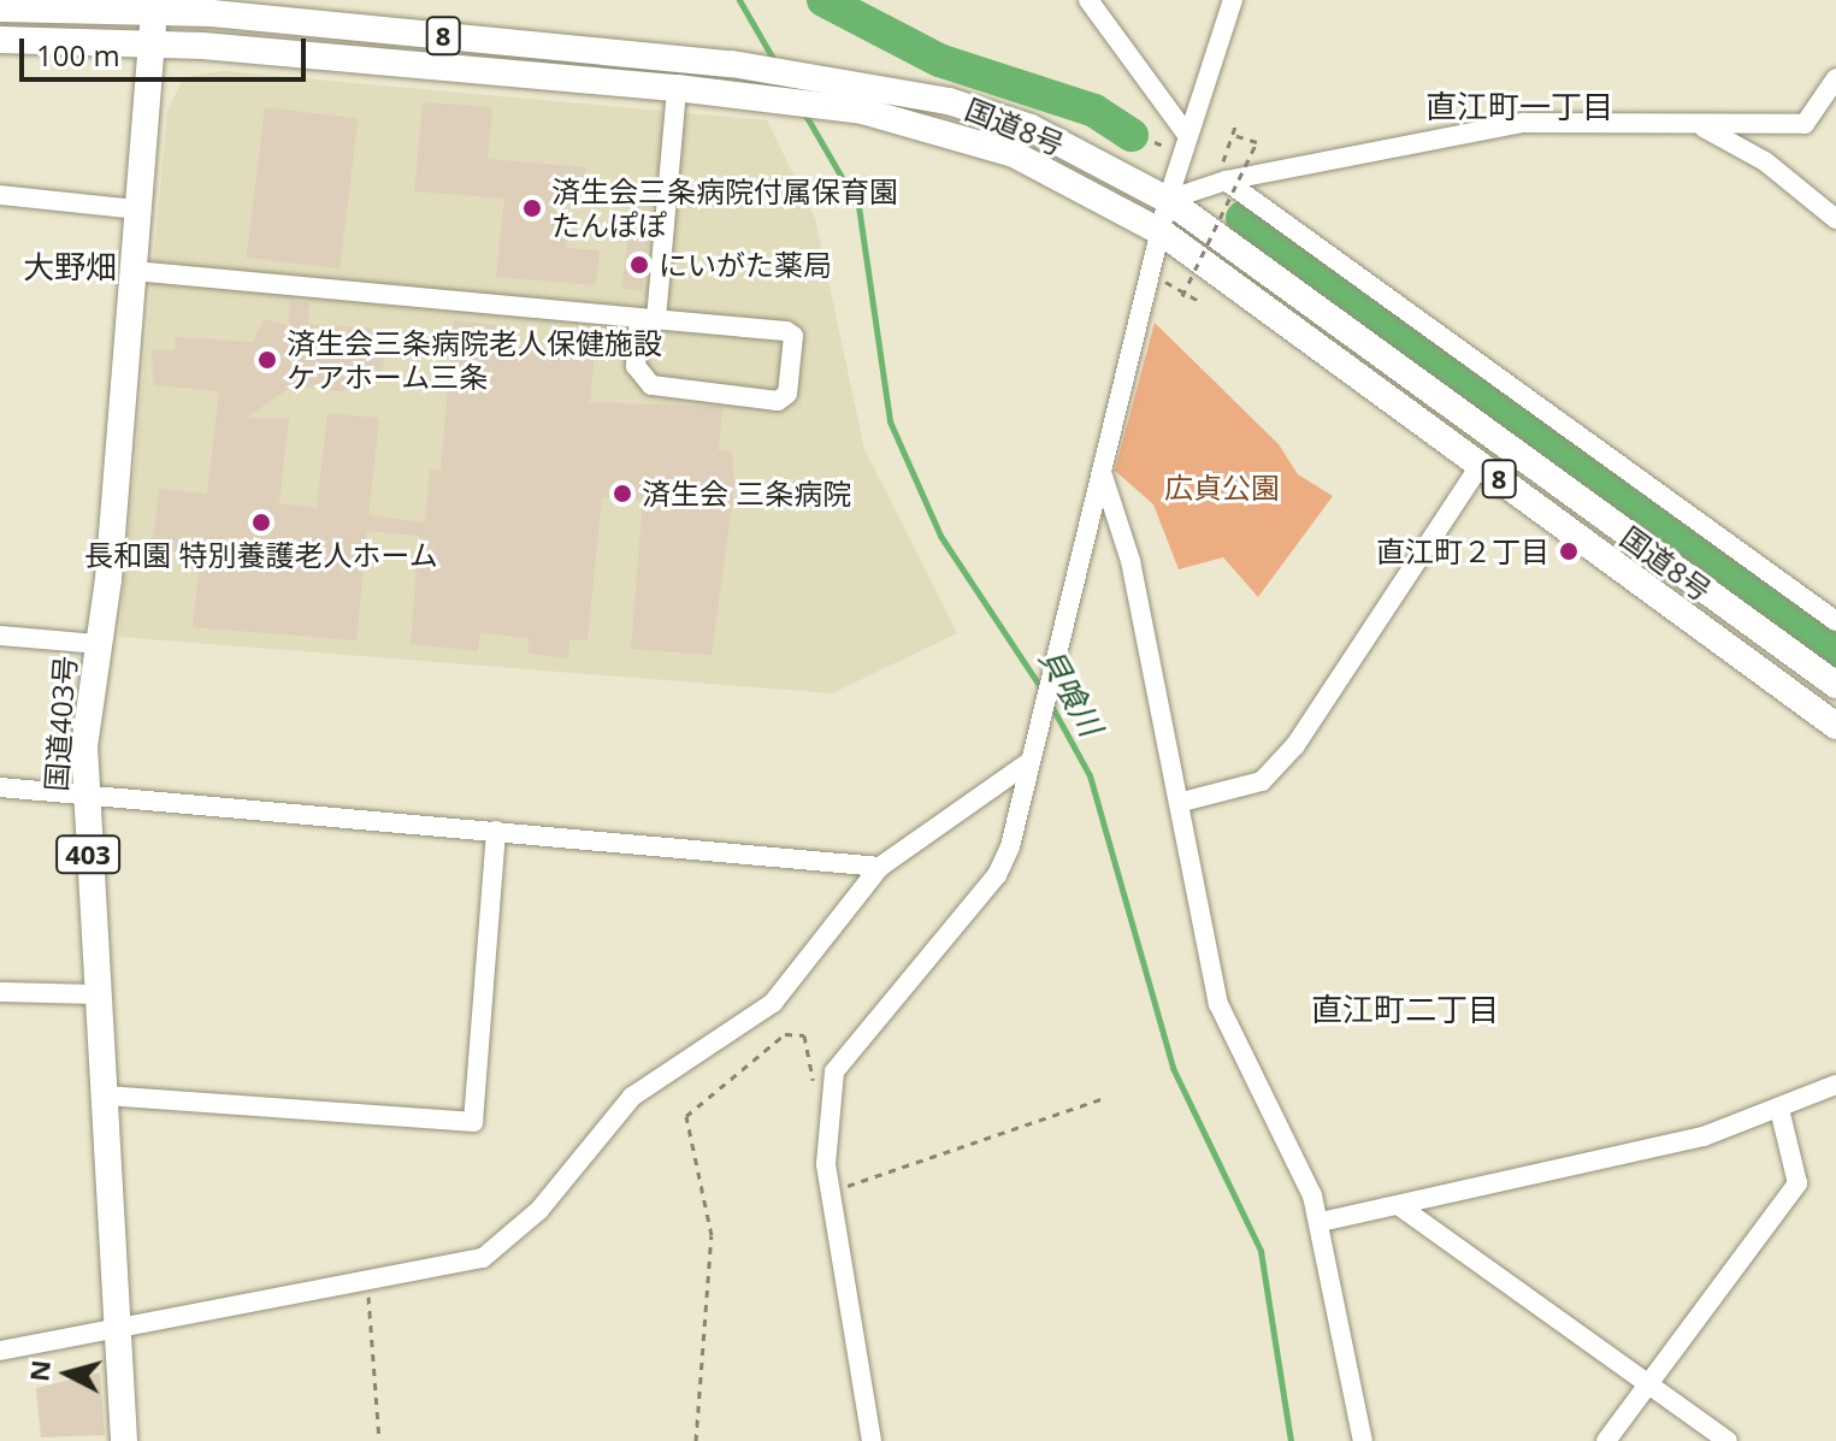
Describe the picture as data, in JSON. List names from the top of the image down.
{
  "streets": {
    "highway": [
      "8",
      "国道8号",
      "国道403号",
      "403"
    ]
  },
  "crossings": [
    ["国道8号", "国道403号"]
  ],
  "districts": ["直江町一丁目", "大野畑", "直江町二丁目"],
  "water": ["貝喰川"],
  "parks": ["広貞公園"],
  "places": [
    "済生会三条病院付属保育園 たんぽぽ",
    "にいがた薬局",
    "済生会三条病院老人保健施設 ケアホーム三条",
    "済生会 三条病院",
    "長和園 特別養護老人ホーム",
    "直江町２丁目"
  ],
  "scale_bar": "100 m",
  "north": "left"
}
